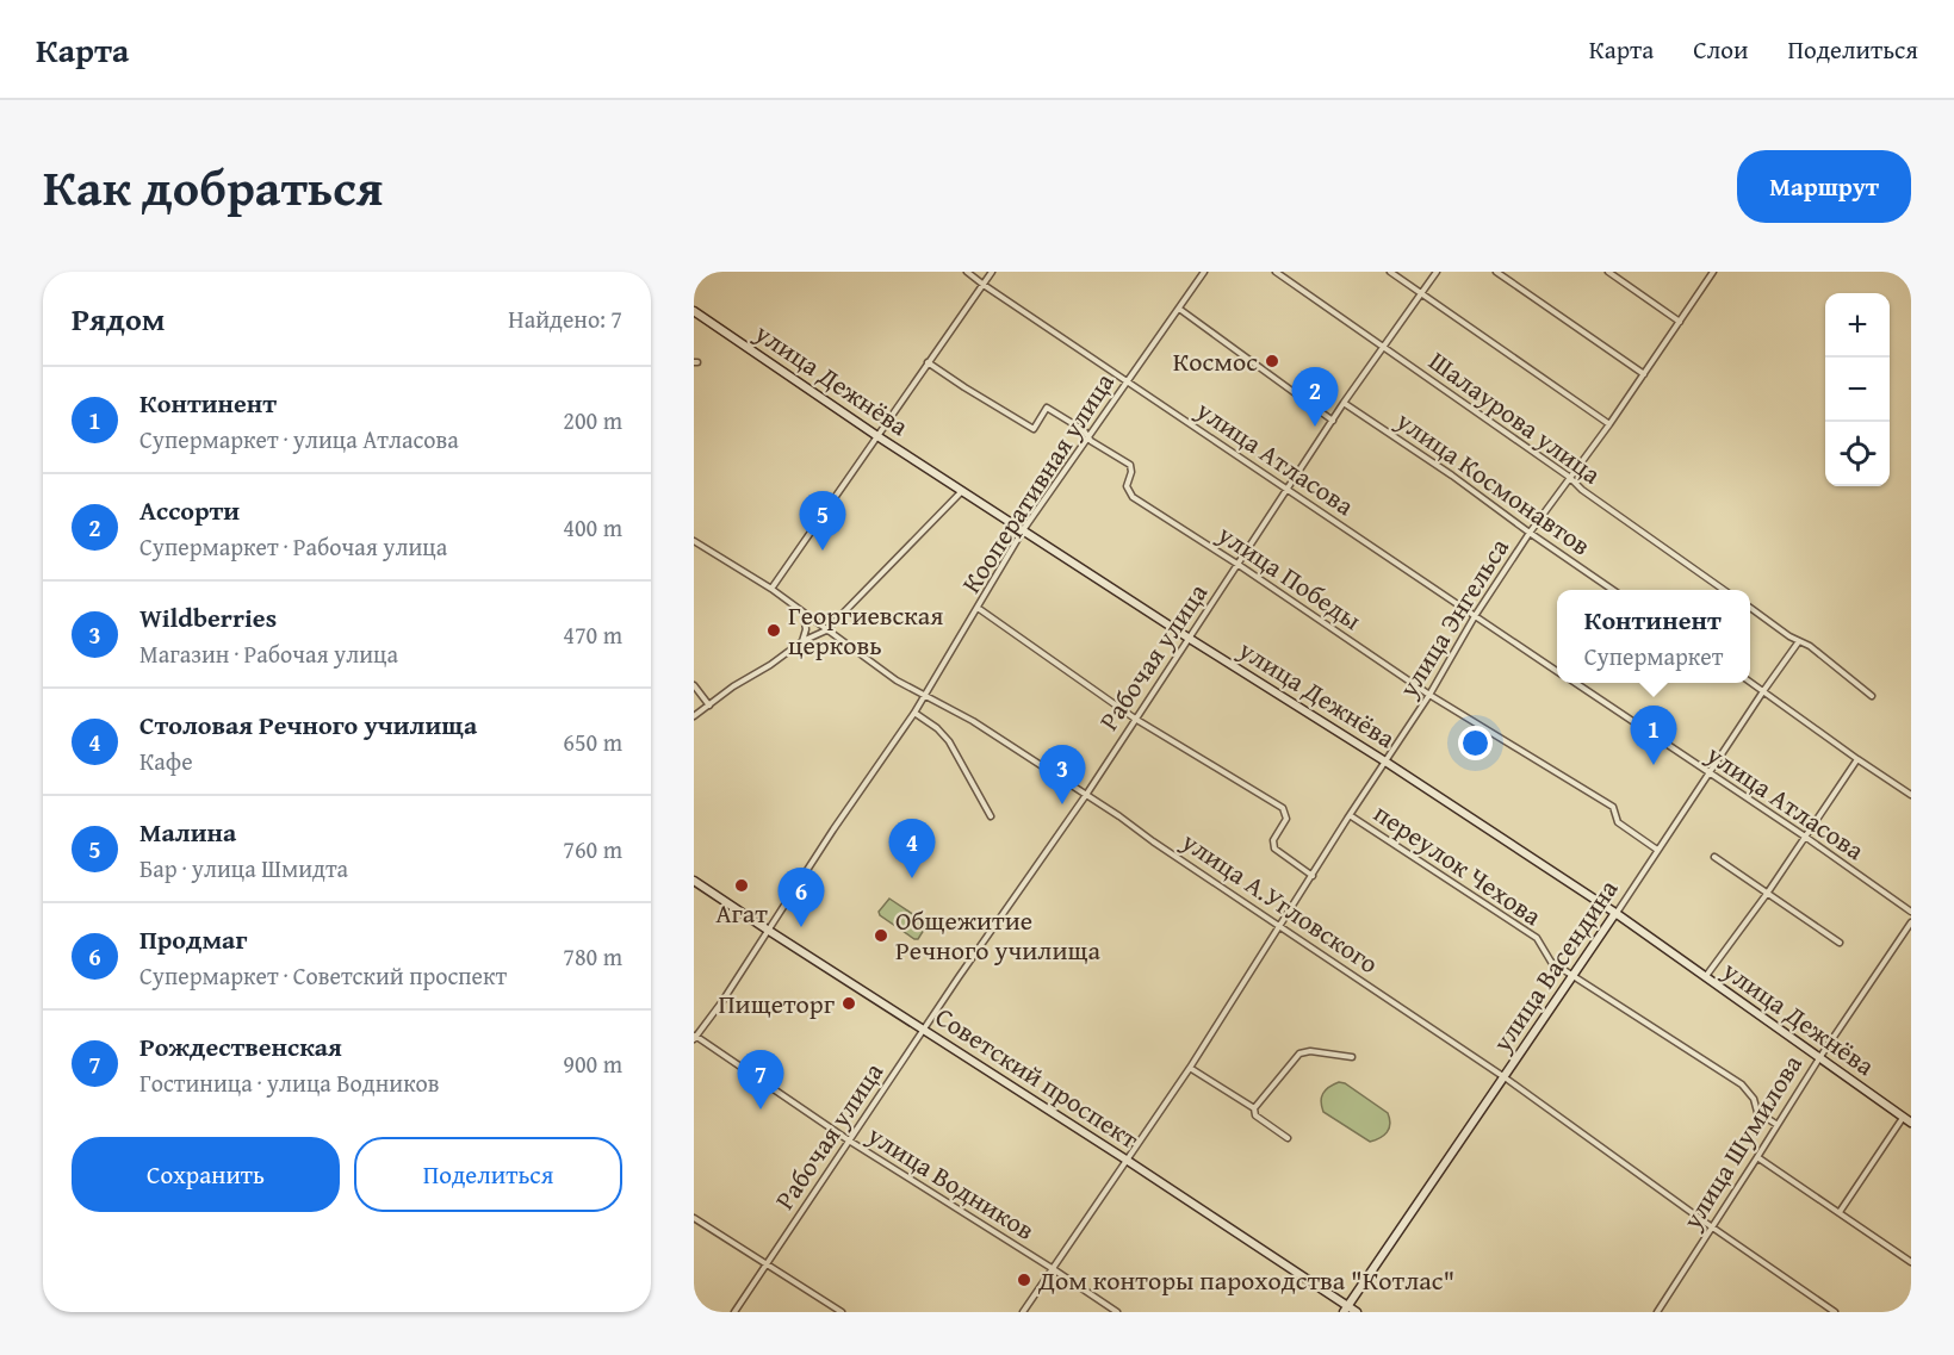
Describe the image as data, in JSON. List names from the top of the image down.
{
  "streets": {
    "main road": ["улица Дежнёва", "улица Васендина", "Советский проспект"],
    "street": [
      "Шалаурова улица",
      "улица Атласова",
      "Кооперативная улица",
      "улица Космонавтов",
      "улица Победы",
      "улица Энгельса",
      "Рабочая улица",
      "переулок Чехова",
      "улица А.Угловского",
      "улица Шумилова",
      "улица Водников"
    ]
  },
  "crossings": [
    ["улица Дежнёва", "Кооперативная улица"],
    ["улица Дежнёва", "улица Энгельса"],
    ["улица Дежнёва", "Рабочая улица"],
    ["улица Дежнёва", "улица Васендина"],
    ["улица Дежнёва", "улица Шумилова"],
    ["Шалаурова улица", "улица Энгельса"],
    ["Шалаурова улица", "Рабочая улица"],
    ["улица Атласова", "Кооперативная улица"],
    ["улица Атласова", "улица Энгельса"],
    ["улица Атласова", "Рабочая улица"],
    ["улица Атласова", "улица Васендина"],
    ["Кооперативная улица", "улица Победы"],
    ["Кооперативная улица", "улица А.Угловского"],
    ["Кооперативная улица", "Советский проспект"],
    ["Кооперативная улица", "улица Водников"],
    ["улица Космонавтов", "улица Энгельса"],
    ["улица Космонавтов", "Рабочая улица"],
    ["улица Победы", "улица Энгельса"],
    ["улица Победы", "Рабочая улица"],
    ["улица Победы", "улица Васендина"],
    ["улица Энгельса", "переулок Чехова"],
    ["улица Энгельса", "улица А.Угловского"],
    ["улица Энгельса", "Советский проспект"],
    ["улица Энгельса", "улица Водников"],
    ["Рабочая улица", "улица А.Угловского"],
    ["Рабочая улица", "Советский проспект"],
    ["Рабочая улица", "улица Водников"],
    ["переулок Чехова", "улица Васендина"],
    ["переулок Чехова", "улица Шумилова"],
    ["улица А.Угловского", "улица Васендина"],
    ["улица А.Угловского", "улица Шумилова"],
    ["улица Васендина", "Советский проспект"]
  ],
  "places": [
    "Космос",
    "Георгиевская церковь",
    "Агат",
    "Общежитие Речного училища",
    "Пищеторг",
    "Дом конторы пароходства \"Котлас\""
  ],
  "page": {
    "header": "Карта",
    "nav": ["Карта", "Слои", "Поделиться"],
    "title": "Как добраться",
    "buttons": [
      "Маршрут",
      ["Сохранить", "Поделиться"]
    ],
    "heading": ["Рядом", "Найдено: 7"],
    "map_buttons": ["+", "−"],
    "list": [
      {
        "mark": "1",
        "name": "Континент",
        "note": "Супермаркет · улица Атласова",
        "value": "200 m"
      },
      {
        "mark": "2",
        "name": "Ассорти",
        "note": "Супермаркет · Рабочая улица",
        "value": "400 m"
      },
      {
        "mark": "3",
        "name": "Wildberries",
        "note": "Магазин · Рабочая улица",
        "value": "470 m"
      },
      {
        "mark": "4",
        "name": "Столовая Речного училища",
        "note": "Кафе",
        "value": "650 m"
      },
      {
        "mark": "5",
        "name": "Малина",
        "note": "Бар · улица Шмидта",
        "value": "760 m"
      },
      {
        "mark": "6",
        "name": "Продмаг",
        "note": "Супермаркет · Советский проспект",
        "value": "780 m"
      },
      {
        "mark": "7",
        "name": "Рождественская",
        "note": "Гостиница · улица Водников",
        "value": "900 m"
      }
    ],
    "pins": [
      "2",
      "5",
      "1",
      "3",
      "4",
      "6",
      "7"
    ],
    "popup": ["Континент", "Супермаркет"]
  }
}
